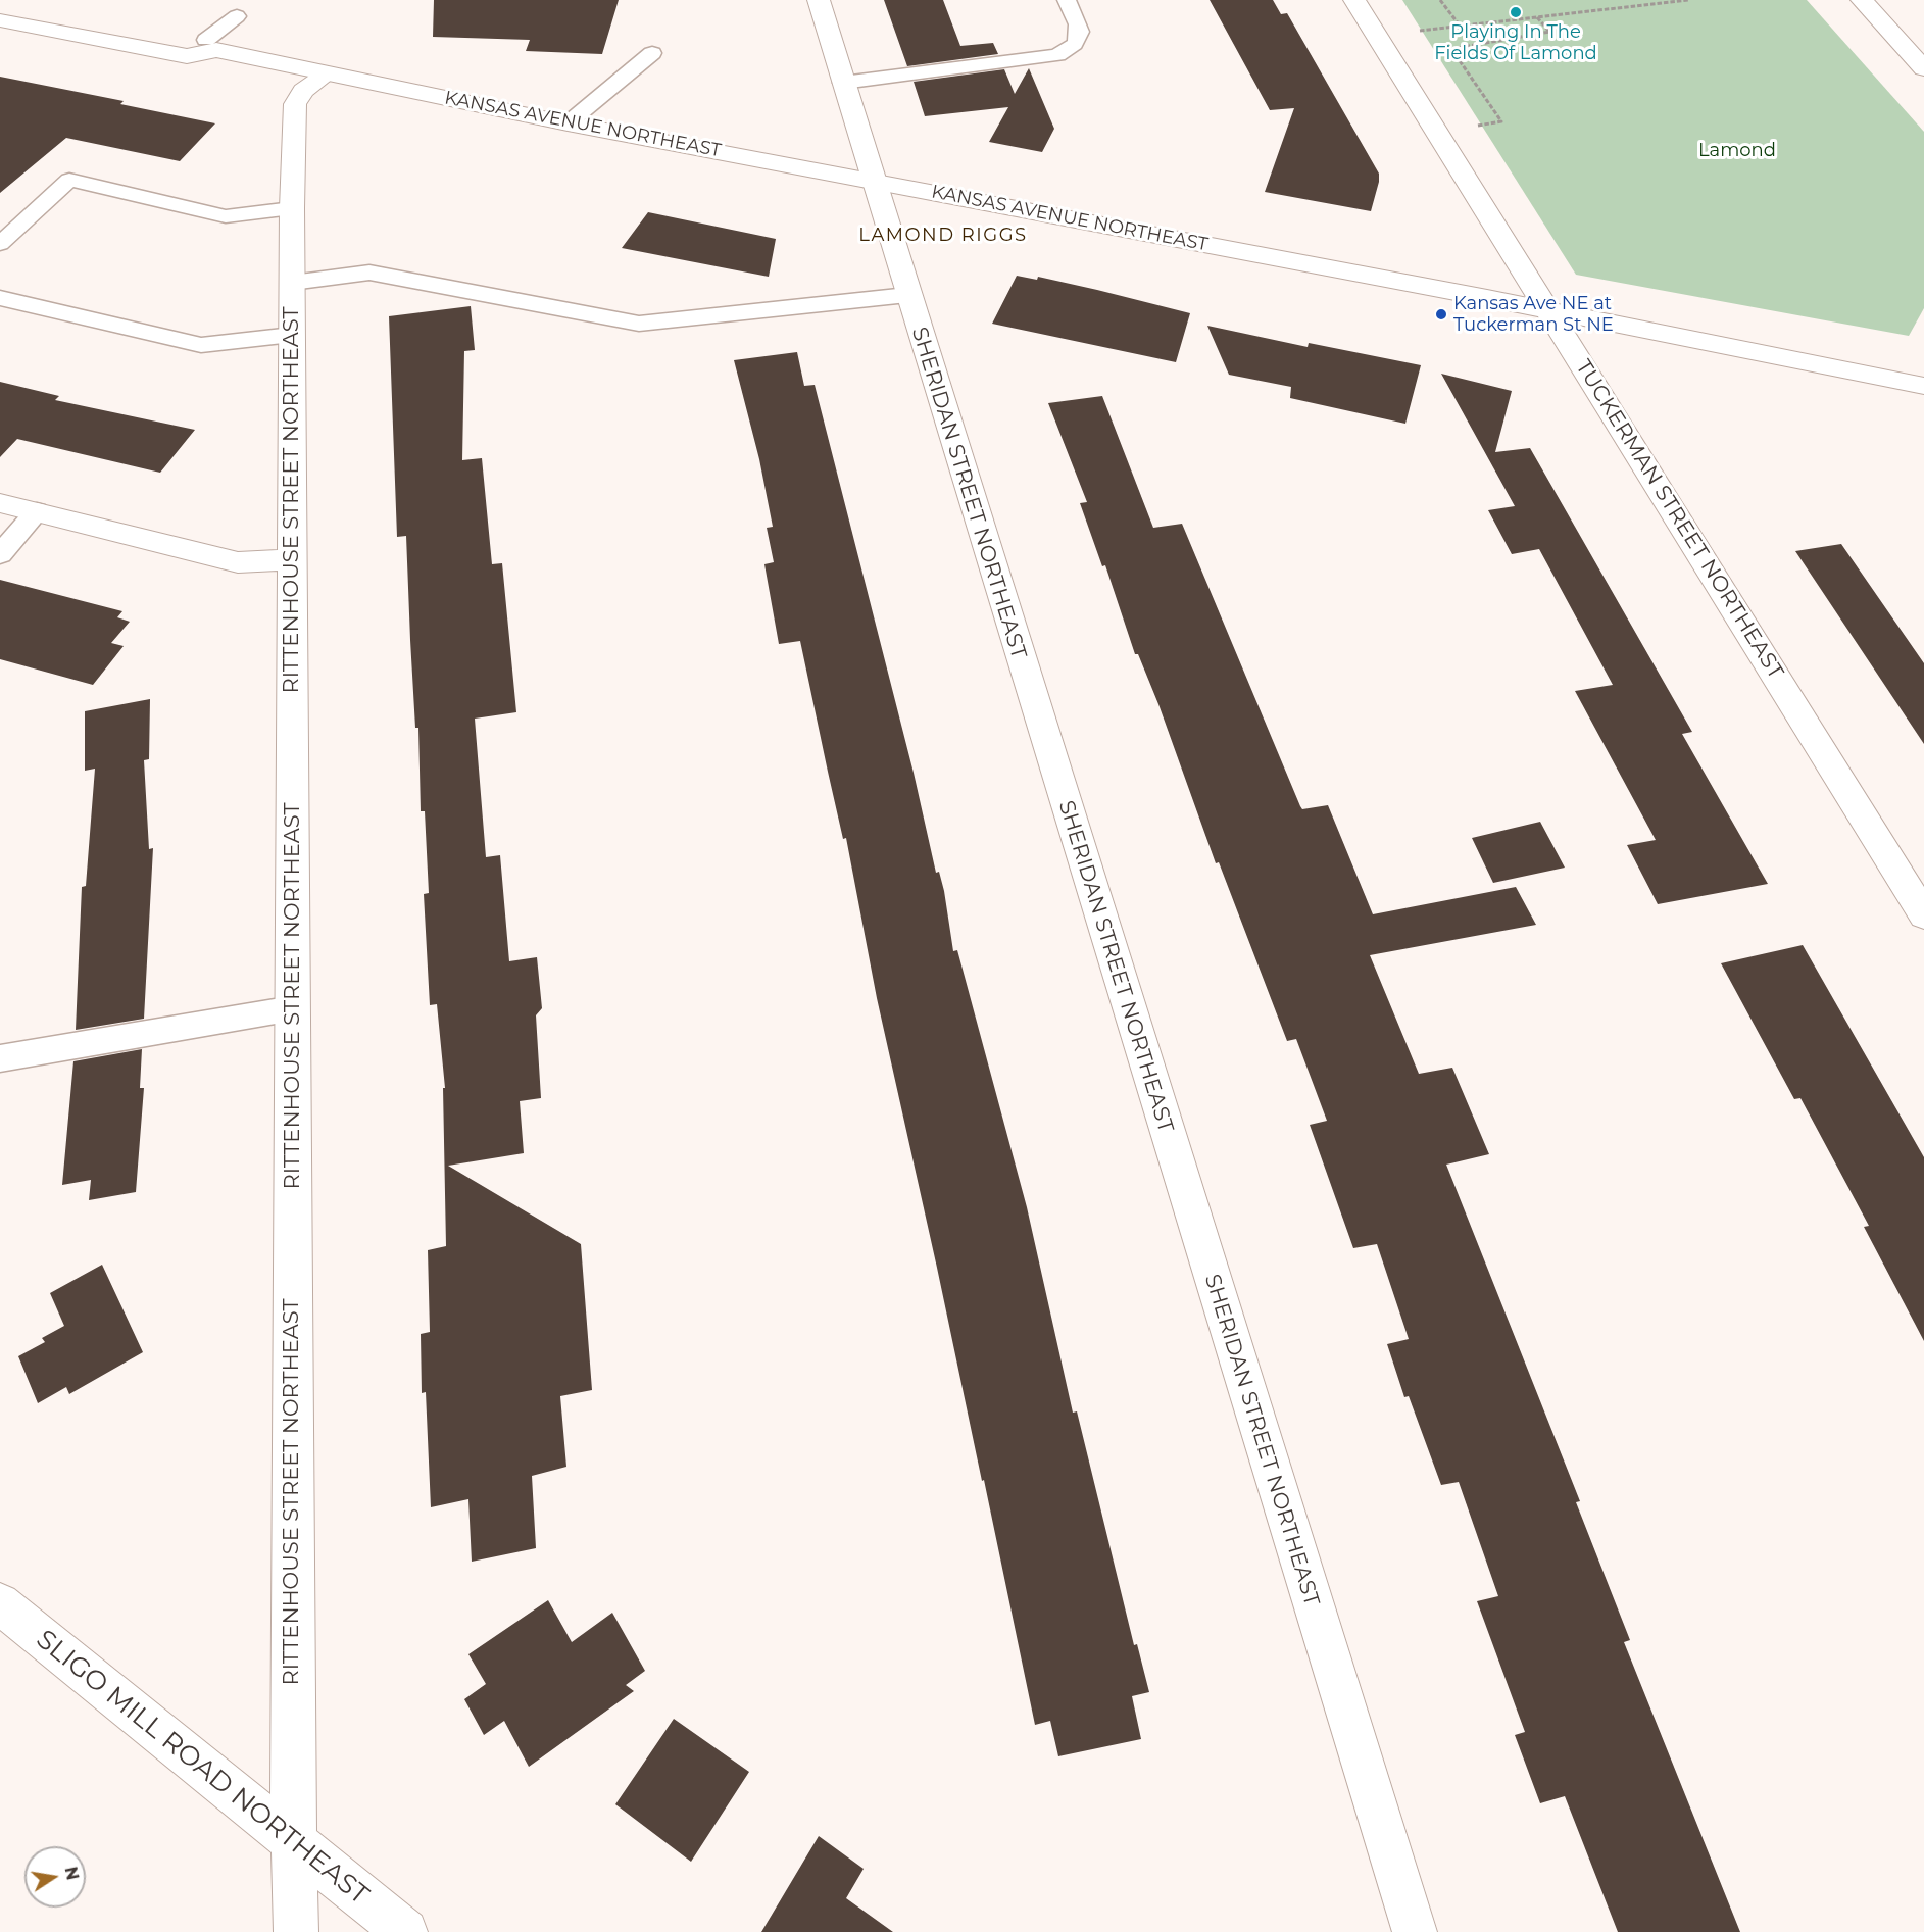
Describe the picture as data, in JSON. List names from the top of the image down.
{
  "streets": {
    "street": [
      "KANSAS AVENUE NORTHEAST",
      "SHERIDAN STREET NORTHEAST",
      "RITTENHOUSE STREET NORTHEAST",
      "TUCKERMAN STREET NORTHEAST",
      "SLIGO MILL ROAD NORTHEAST"
    ]
  },
  "crossings": [
    ["KANSAS AVENUE NORTHEAST", "SHERIDAN STREET NORTHEAST"],
    ["KANSAS AVENUE NORTHEAST", "RITTENHOUSE STREET NORTHEAST"],
    ["KANSAS AVENUE NORTHEAST", "TUCKERMAN STREET NORTHEAST"],
    ["RITTENHOUSE STREET NORTHEAST", "SLIGO MILL ROAD NORTHEAST"]
  ],
  "districts": ["LAMOND RIGGS"],
  "parks": ["Lamond"],
  "places": ["Playing In The Fields Of Lamond", "Kansas Ave NE at Tuckerman St NE"],
  "north": "right"
}
